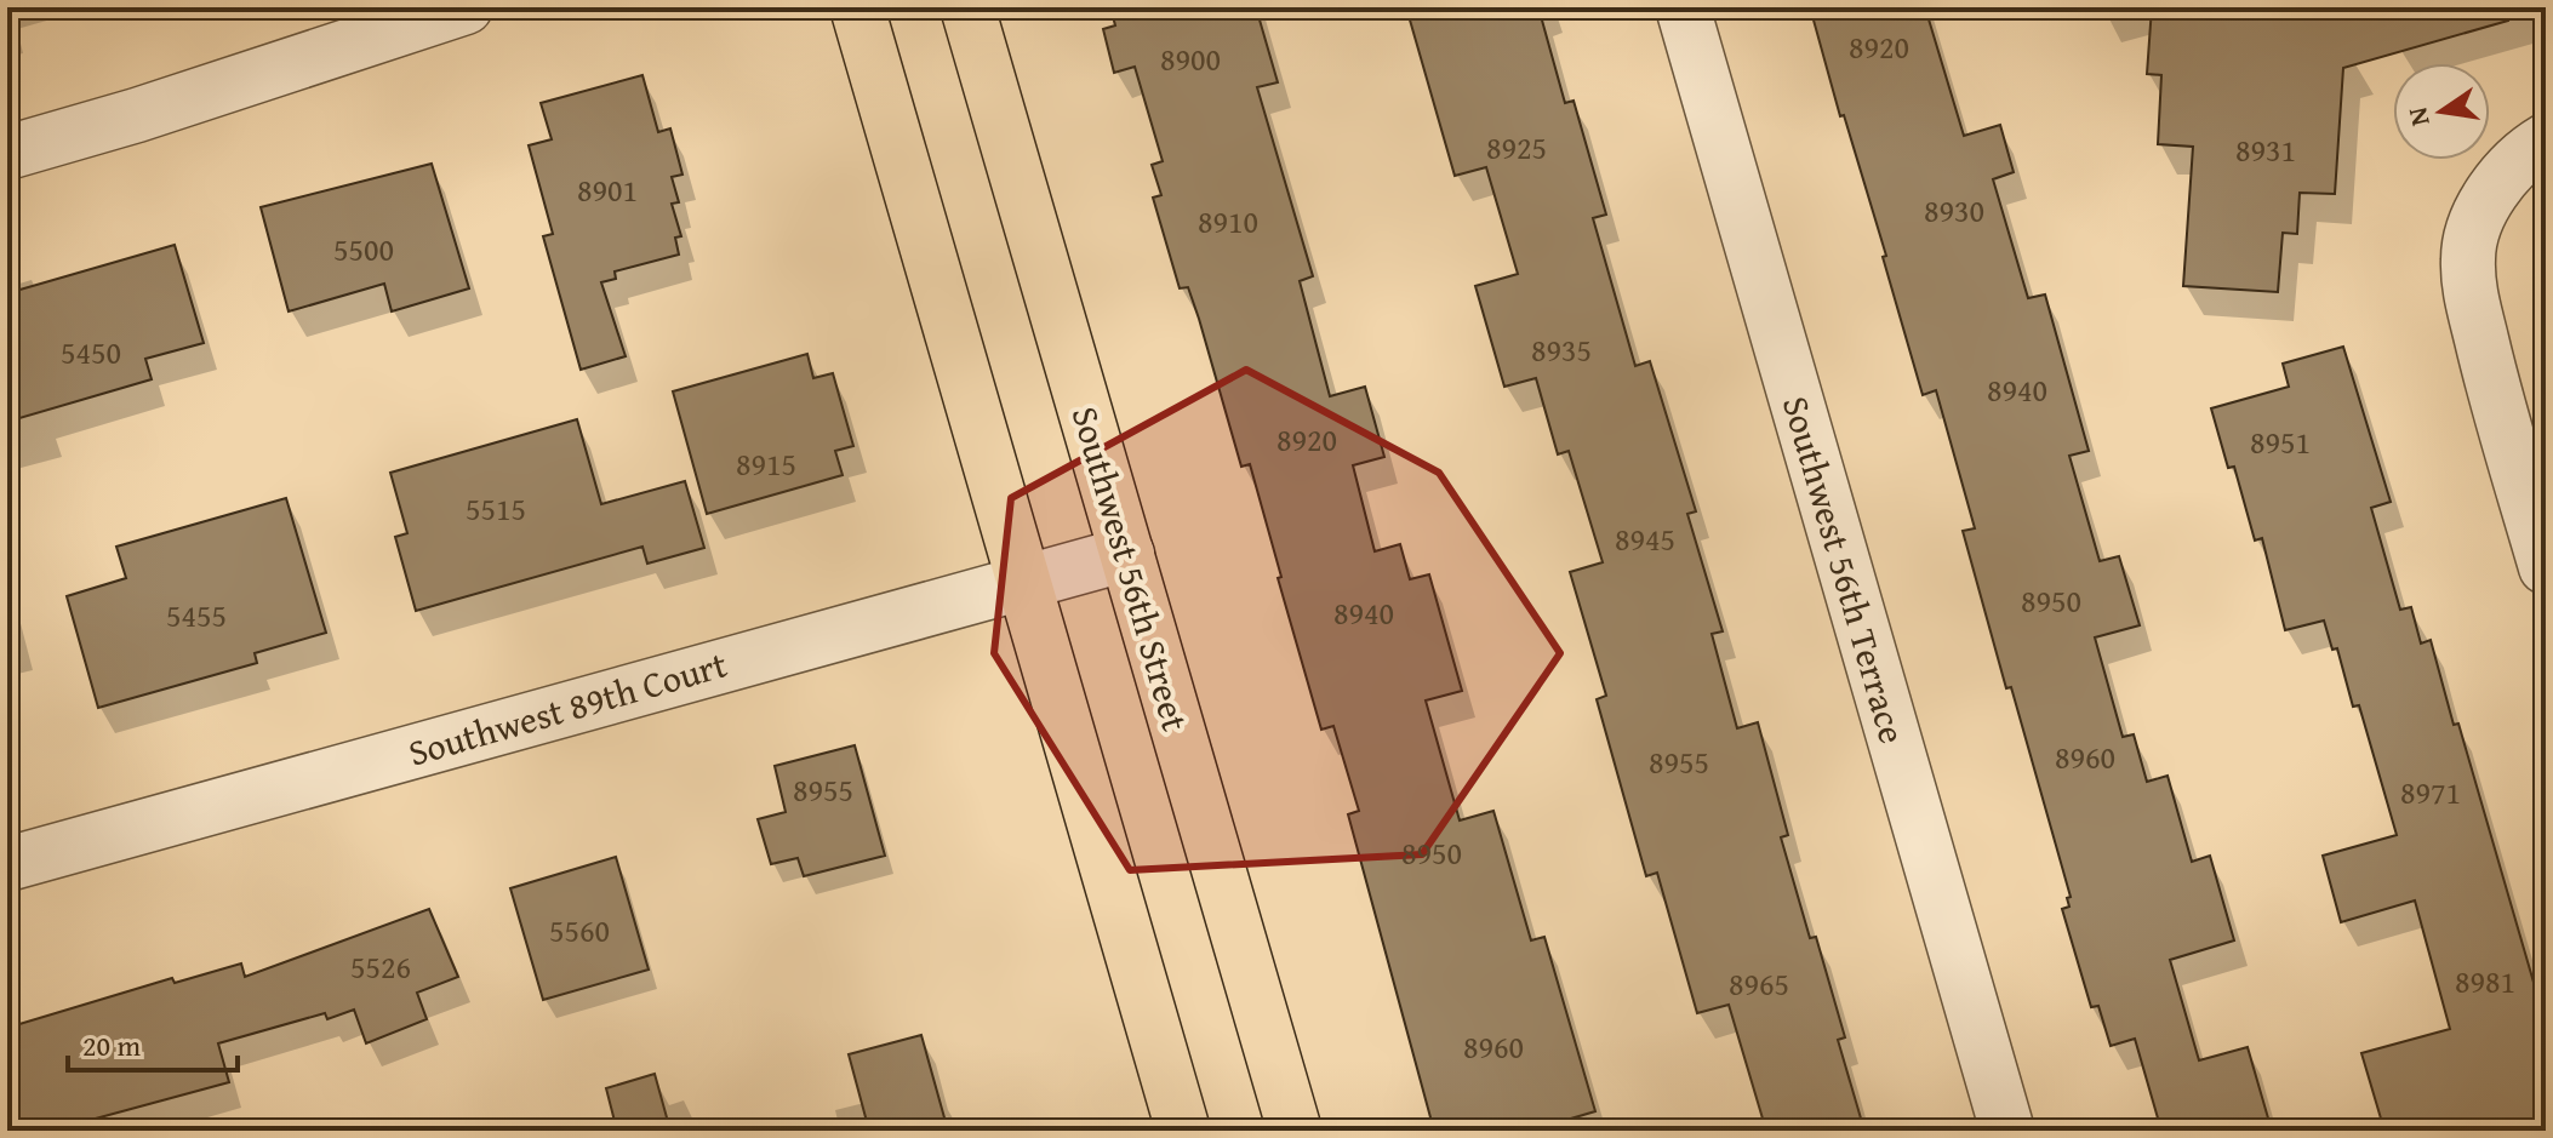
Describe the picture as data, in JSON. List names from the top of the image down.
{
  "streets": {
    "main road": ["Southwest 56th Street"],
    "street": ["Southwest 56th Terrace", "Southwest 89th Court"]
  },
  "crossings": [
    ["Southwest 56th Street", "Southwest 89th Court"]
  ],
  "house_numbers": [
    "8920",
    "8900",
    "8925",
    "8931",
    "8901",
    "8930",
    "8910",
    "5500",
    "8935",
    "5450",
    "8940",
    "8920",
    "8951",
    "8915",
    "5515",
    "8945",
    "8950",
    "8940",
    "5455",
    "8960",
    "8955",
    "8955",
    "8971",
    "8950",
    "5560",
    "5526",
    "8981",
    "8965",
    "8960"
  ],
  "scale_bar": "20 m",
  "north": "left"
}
